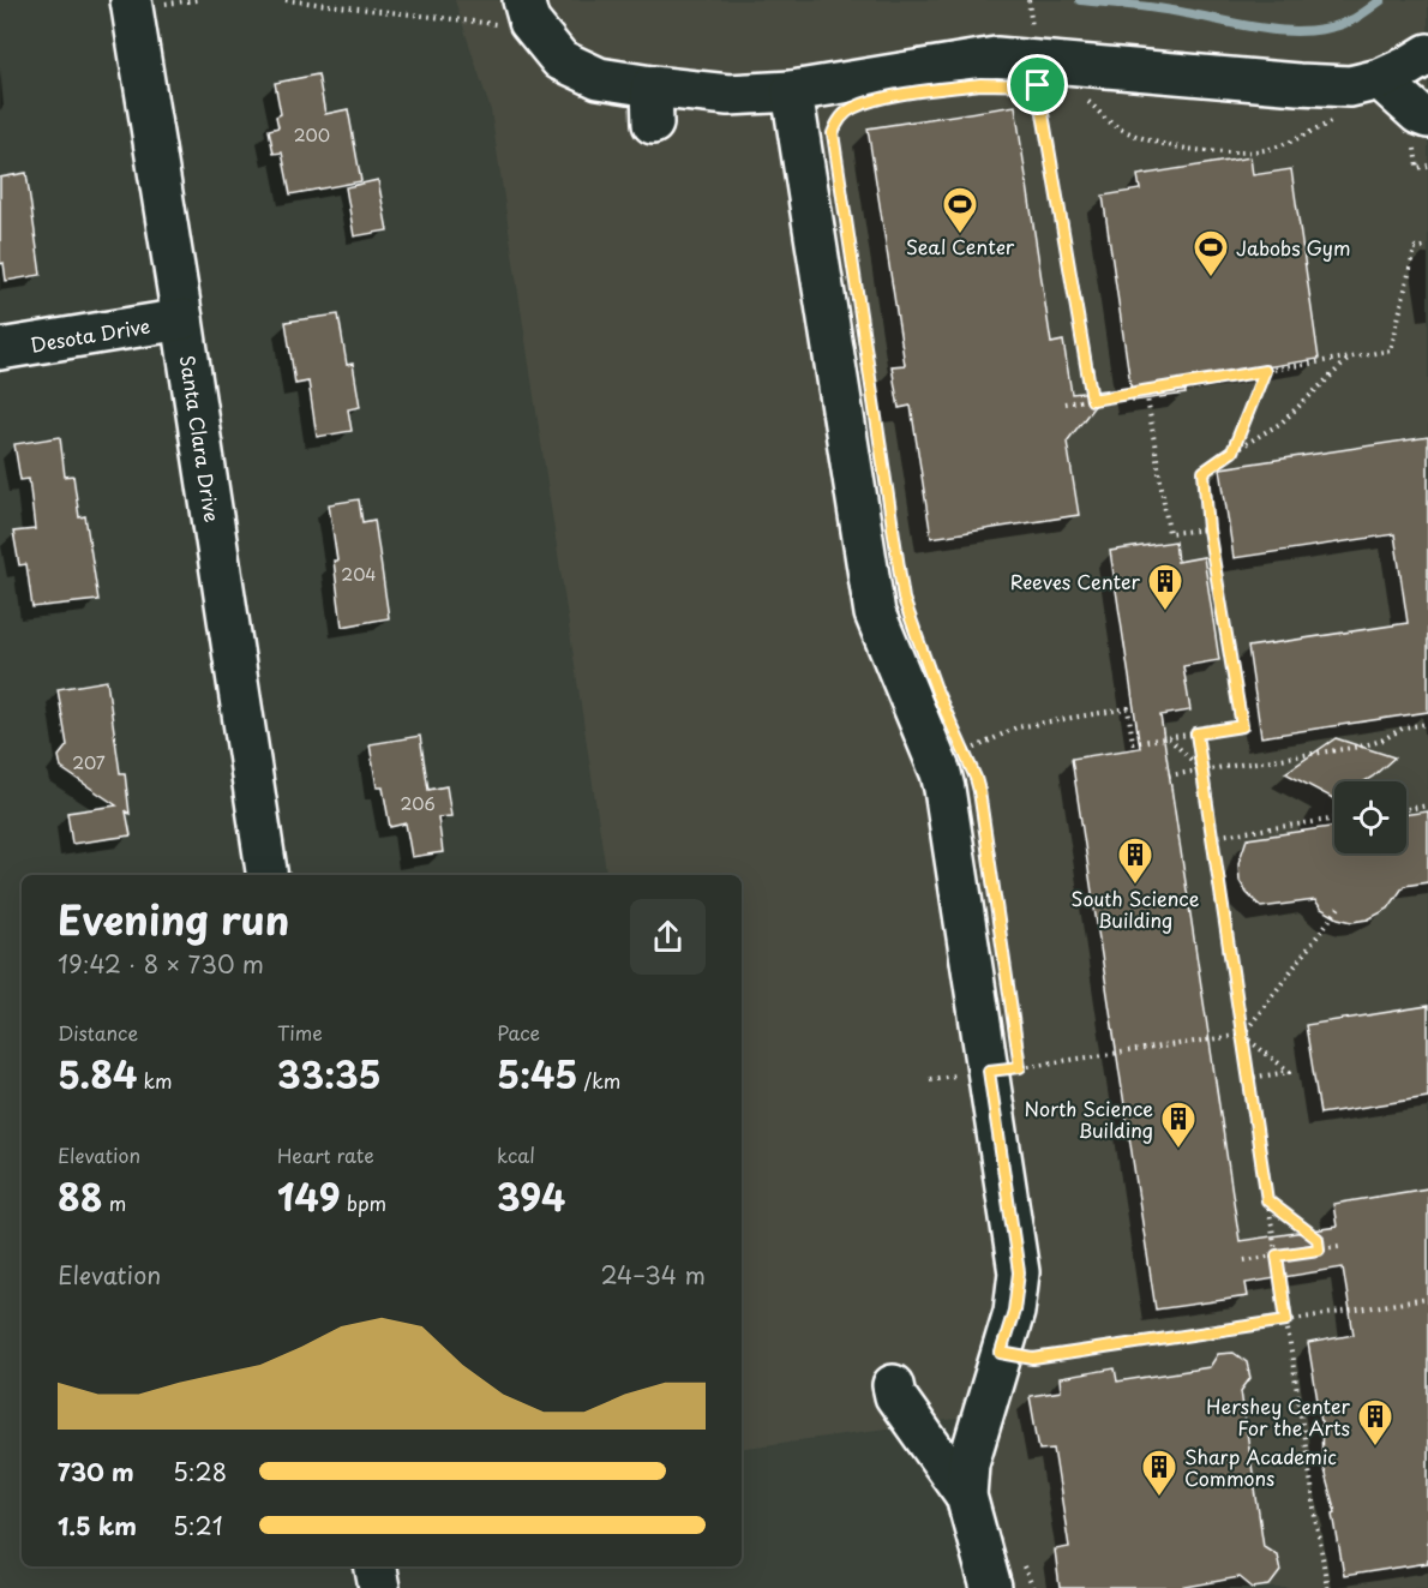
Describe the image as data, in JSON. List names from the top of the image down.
{
  "streets": {
    "street": ["Desota Drive", "Santa Clara Drive"]
  },
  "crossings": [
    ["Desota Drive", "Santa Clara Drive"]
  ],
  "places": {
    "sports": ["Seal Center", "Jabobs Gym"],
    "building": [
      "Reeves Center",
      "South Science Building",
      "North Science Building",
      "Hershey Center For the Arts",
      "Sharp Academic Commons"
    ]
  },
  "house_numbers": [
    "200",
    "204",
    "207",
    "206"
  ],
  "page": {
    "heading": ["Evening run", "19:42 · 8 × 730 m"],
    "stats": [
      ["Distance", "5.84 km"],
      ["Time", "33:35"],
      ["Pace", "5:45 /km"],
      ["Elevation", "88 m"],
      ["Heart rate", "149 bpm"],
      ["kcal", "394"]
    ],
    "chart": ["Elevation", "24–34 m"],
    "list": [
      {
        "name": "730 m",
        "note": "5:28"
      },
      {
        "name": "1.5 km",
        "note": "5:21"
      }
    ]
  }
}
